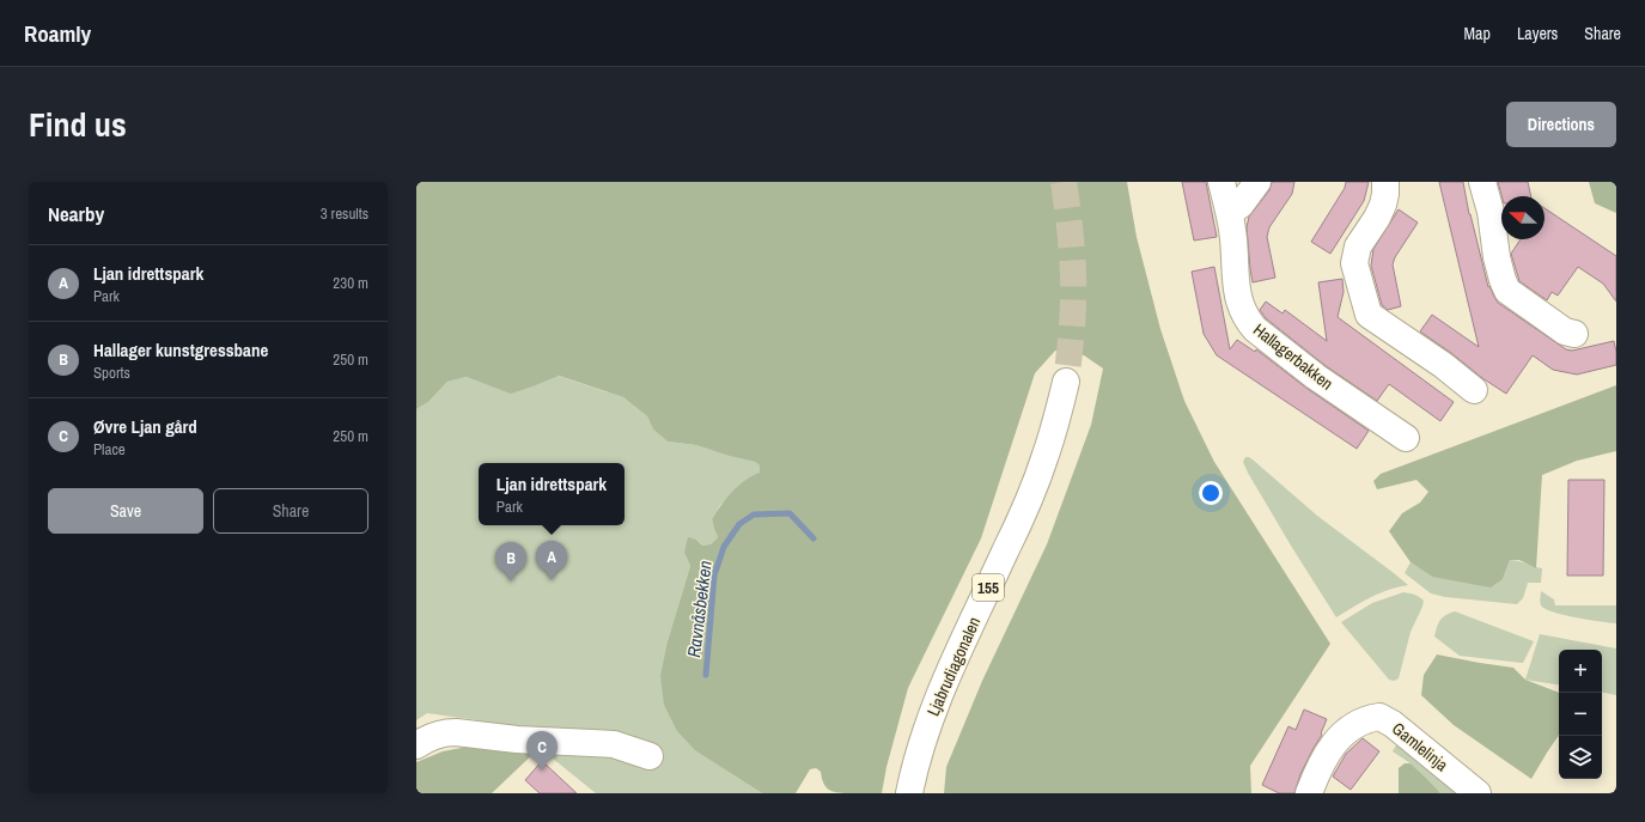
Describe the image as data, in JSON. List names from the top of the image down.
{
  "streets": {
    "main road": [
      "Hallagerbakken",
      "155",
      "Ljabrudiagonalen",
      "Gamlelinja"
    ]
  },
  "water": ["Ravnåsbekken"],
  "north": "left",
  "page": {
    "header": "Roamly",
    "nav": ["Map", "Layers", "Share"],
    "title": "Find us",
    "buttons": [
      "Directions",
      ["Save", "Share"]
    ],
    "heading": ["Nearby", "3 results"],
    "list": [
      {
        "mark": "A",
        "name": "Ljan idrettspark",
        "note": "Park",
        "value": "230 m"
      },
      {
        "mark": "B",
        "name": "Hallager kunstgressbane",
        "note": "Sports",
        "value": "250 m"
      },
      {
        "mark": "C",
        "name": "Øvre Ljan gård",
        "note": "Place",
        "value": "250 m"
      }
    ],
    "popup": ["Ljan idrettspark", "Park"],
    "pins": ["A", "B", "C"],
    "map_buttons": ["+", "−"]
  }
}
